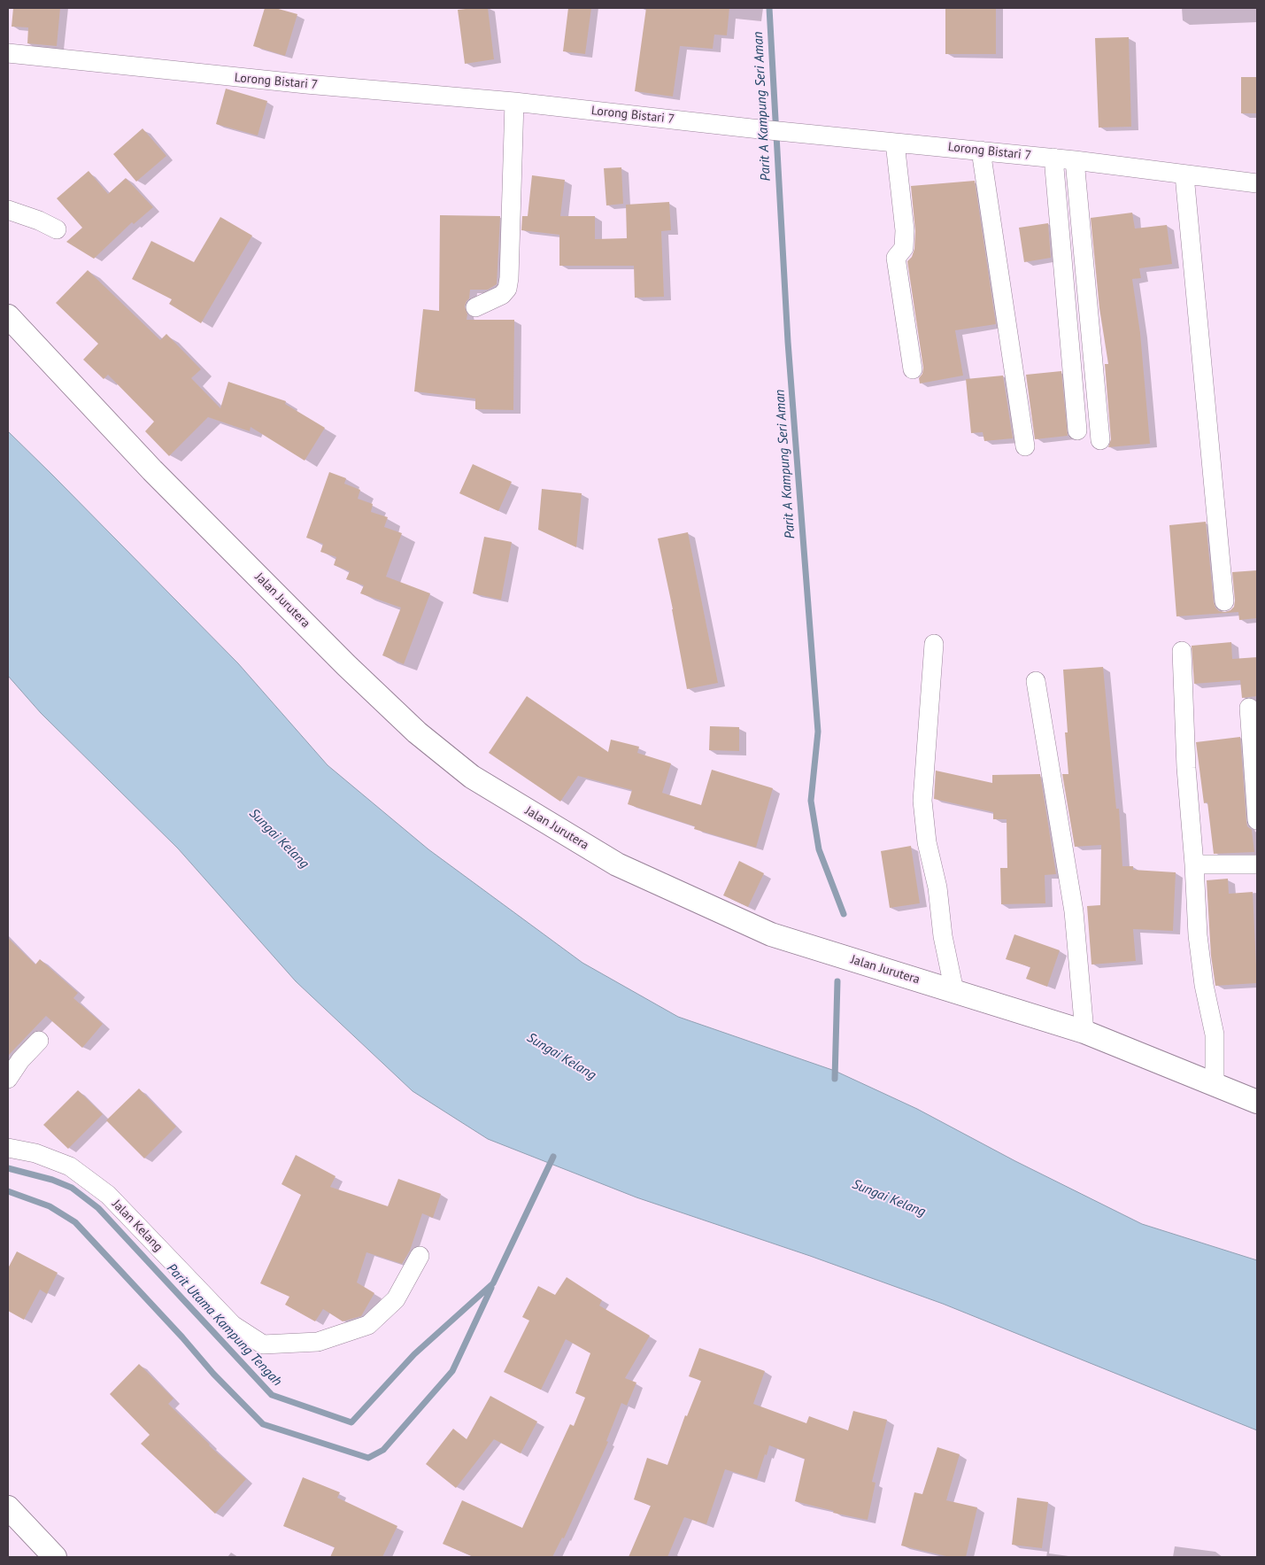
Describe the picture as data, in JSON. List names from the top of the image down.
{
  "streets": {
    "street": ["Lorong Bistari 7", "Jalan Jurutera", "Jalan Kelang"]
  },
  "water": ["Parit A Kampung Seri Aman", "Sungai Kelang", "Parit Utama Kampung Tengah"]
}
